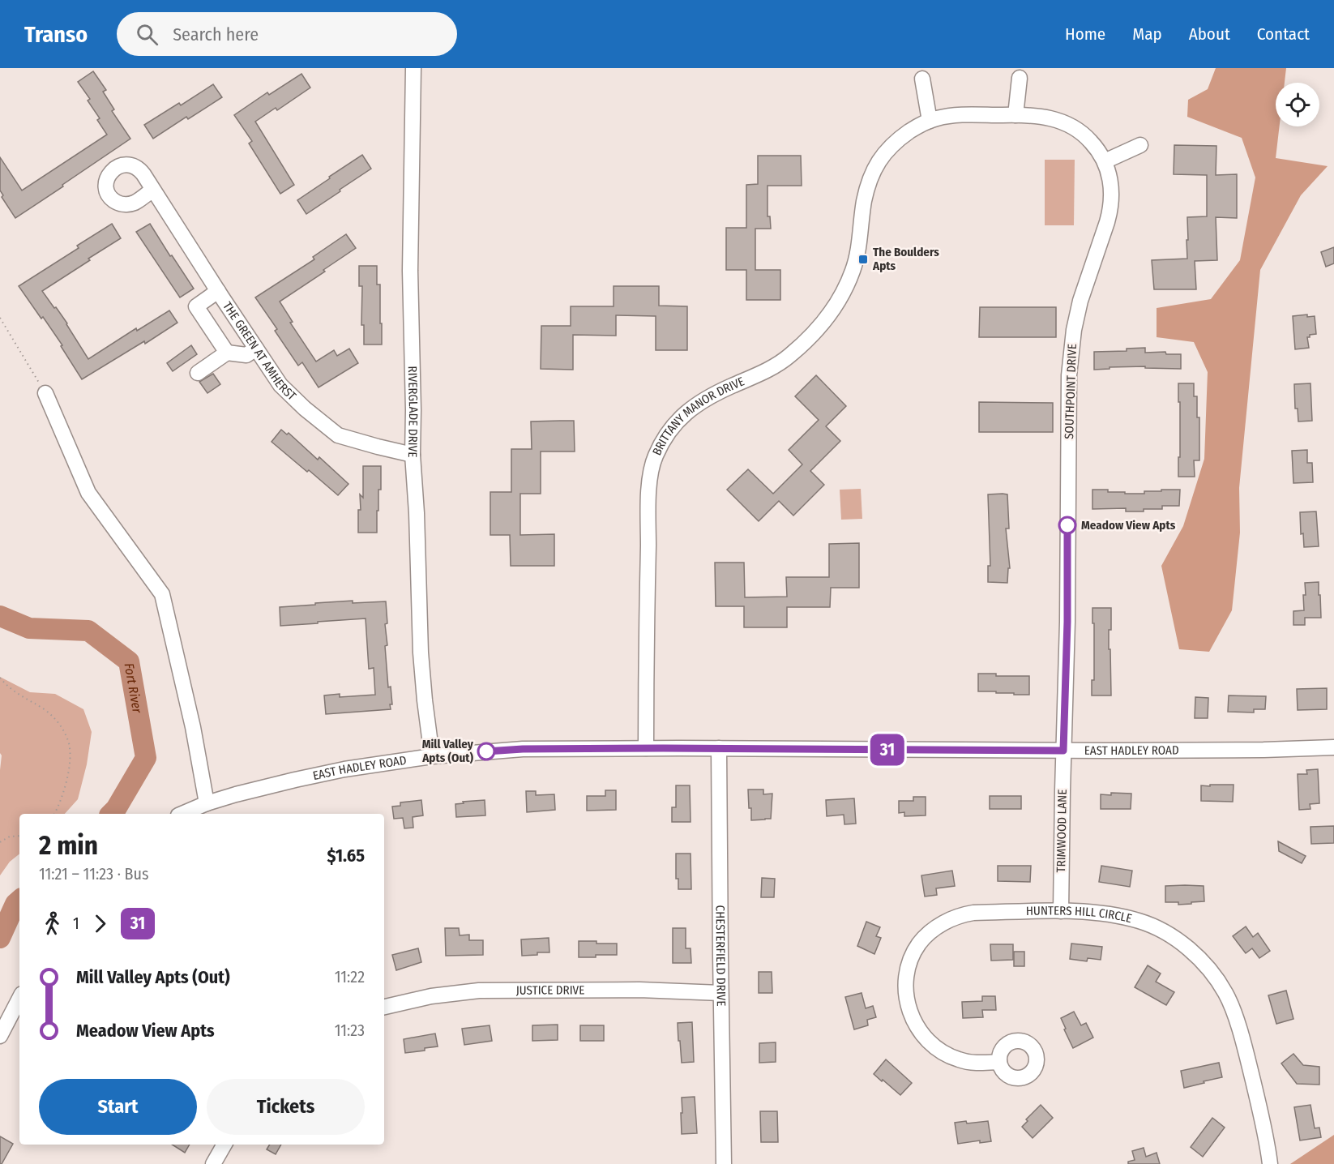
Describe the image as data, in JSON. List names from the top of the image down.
{
  "streets": {
    "street": [
      "THE GREEN AT AMHERST",
      "SOUTHPOINT DRIVE",
      "RIVERGLADE DRIVE",
      "BRITTANY MANOR DRIVE",
      "EAST HADLEY ROAD",
      "TRIMWOOD LANE",
      "HUNTERS HILL CIRCLE",
      "CHESTERFIELD DRIVE",
      "JUSTICE DRIVE"
    ]
  },
  "crossings": [
    ["THE GREEN AT AMHERST", "RIVERGLADE DRIVE"],
    ["SOUTHPOINT DRIVE", "BRITTANY MANOR DRIVE"],
    ["SOUTHPOINT DRIVE", "EAST HADLEY ROAD"],
    ["SOUTHPOINT DRIVE", "TRIMWOOD LANE"],
    ["RIVERGLADE DRIVE", "EAST HADLEY ROAD"],
    ["BRITTANY MANOR DRIVE", "EAST HADLEY ROAD"],
    ["EAST HADLEY ROAD", "TRIMWOOD LANE"],
    ["EAST HADLEY ROAD", "CHESTERFIELD DRIVE"],
    ["TRIMWOOD LANE", "HUNTERS HILL CIRCLE"],
    ["CHESTERFIELD DRIVE", "JUSTICE DRIVE"]
  ],
  "water": ["Fort River"],
  "places": {
    "transit": ["The Boulders Apts"],
    "other": ["Meadow View Apts", "Mill Valley Apts (Out)"]
  },
  "lines": ["bus line 31"],
  "page": {
    "header": "Transo",
    "search": "Search here",
    "nav": [
      "Home",
      "Map",
      "About",
      "Contact"
    ],
    "on_map": "31",
    "heading": ["2 min", "11:21 – 11:23 · Bus", "$1.65"],
    "legs": ["1", "31"],
    "list": [
      {
        "name": "Mill Valley Apts (Out)",
        "value": "11:22"
      },
      {
        "name": "Meadow View Apts",
        "value": "11:23"
      }
    ],
    "buttons": ["Start", "Tickets"]
  }
}
